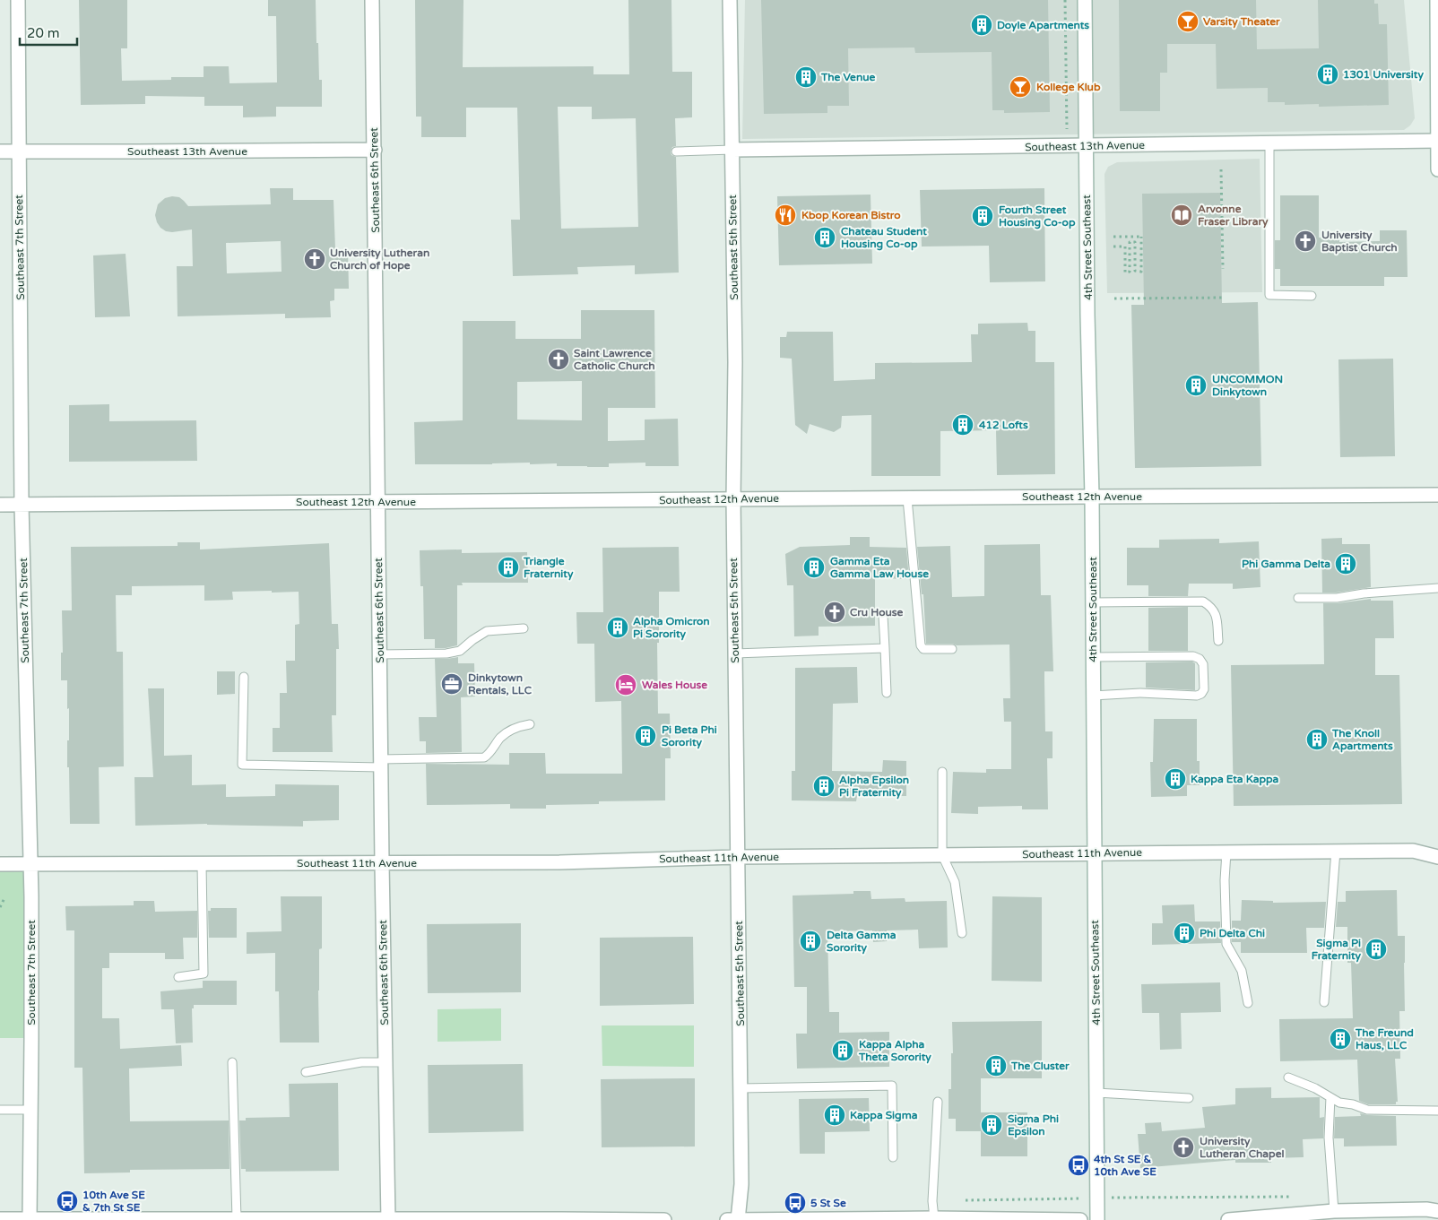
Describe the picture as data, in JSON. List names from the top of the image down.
{
  "streets": {
    "street": [
      "Southeast 13th Avenue",
      "Southeast 6th Street",
      "Southeast 7th Street",
      "Southeast 5th Street",
      "4th Street Southeast",
      "Southeast 12th Avenue",
      "Southeast 11th Avenue"
    ]
  },
  "crossings": [
    ["Southeast 13th Avenue", "Southeast 6th Street"],
    ["Southeast 13th Avenue", "Southeast 7th Street"],
    ["Southeast 13th Avenue", "Southeast 5th Street"],
    ["Southeast 13th Avenue", "4th Street Southeast"],
    ["Southeast 6th Street", "Southeast 12th Avenue"],
    ["Southeast 6th Street", "Southeast 11th Avenue"],
    ["Southeast 7th Street", "Southeast 12th Avenue"],
    ["Southeast 7th Street", "Southeast 11th Avenue"],
    ["Southeast 5th Street", "Southeast 12th Avenue"],
    ["Southeast 5th Street", "Southeast 11th Avenue"],
    ["4th Street Southeast", "Southeast 12th Avenue"],
    ["4th Street Southeast", "Southeast 11th Avenue"]
  ],
  "places": {
    "bar": ["Varsity Theater", "Kollege Klub"],
    "building": [
      "Doyle Apartments",
      "1301 University",
      "The Venue",
      "Fourth Street Housing Co-op",
      "Chateau Student Housing Co-op",
      "UNCOMMON Dinkytown",
      "412 Lofts",
      "Phi Gamma Delta",
      "Triangle Fraternity",
      "Gamma Eta Gamma Law House",
      "Alpha Omicron Pi Sorority",
      "Pi Beta Phi Sorority",
      "The Knoll Apartments",
      "Kappa Eta Kappa",
      "Alpha Epsilon Pi Fraternity",
      "Phi Delta Chi",
      "Delta Gamma Sorority",
      "Sigma Pi Fraternity",
      "The Freund Haus, LLC",
      "Kappa Alpha Theta Sorority",
      "The Cluster",
      "Kappa Sigma",
      "Sigma Phi Epsilon"
    ],
    "restaurant": ["Kbop Korean Bistro"],
    "library": ["Arvonne Fraser Library"],
    "church": [
      "University Baptist Church",
      "University Lutheran Church of Hope",
      "Saint Lawrence Catholic Church",
      "Cru House",
      "University Lutheran Chapel"
    ],
    "office": ["Dinkytown Rentals, LLC"],
    "hotel": ["Wales House"],
    "bus stop": ["4th St SE & 10th Ave SE", "10th Ave SE & 7th St SE", "5 St Se"]
  },
  "scale_bar": "20 m"
}
